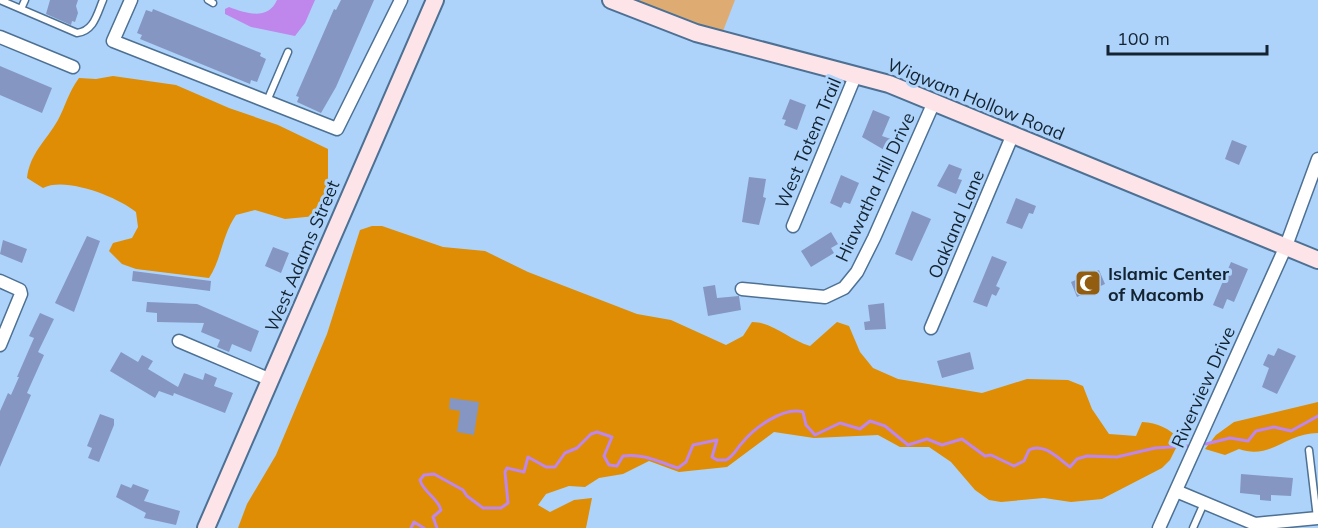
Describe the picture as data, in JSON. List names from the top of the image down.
{
  "streets": {
    "street": [
      "Wigwam Hollow Road",
      "West Totem Trail",
      "Hiawatha Hill Drive",
      "Oakland Lane",
      "West Adams Street",
      "Riverview Drive"
    ]
  },
  "crossings": [
    ["Wigwam Hollow Road", "West Totem Trail"],
    ["Wigwam Hollow Road", "Hiawatha Hill Drive"],
    ["Wigwam Hollow Road", "Oakland Lane"],
    ["Wigwam Hollow Road", "Riverview Drive"]
  ],
  "places": {
    "mosque": ["Islamic Center of Macomb"]
  },
  "scale_bar": "100 m"
}
